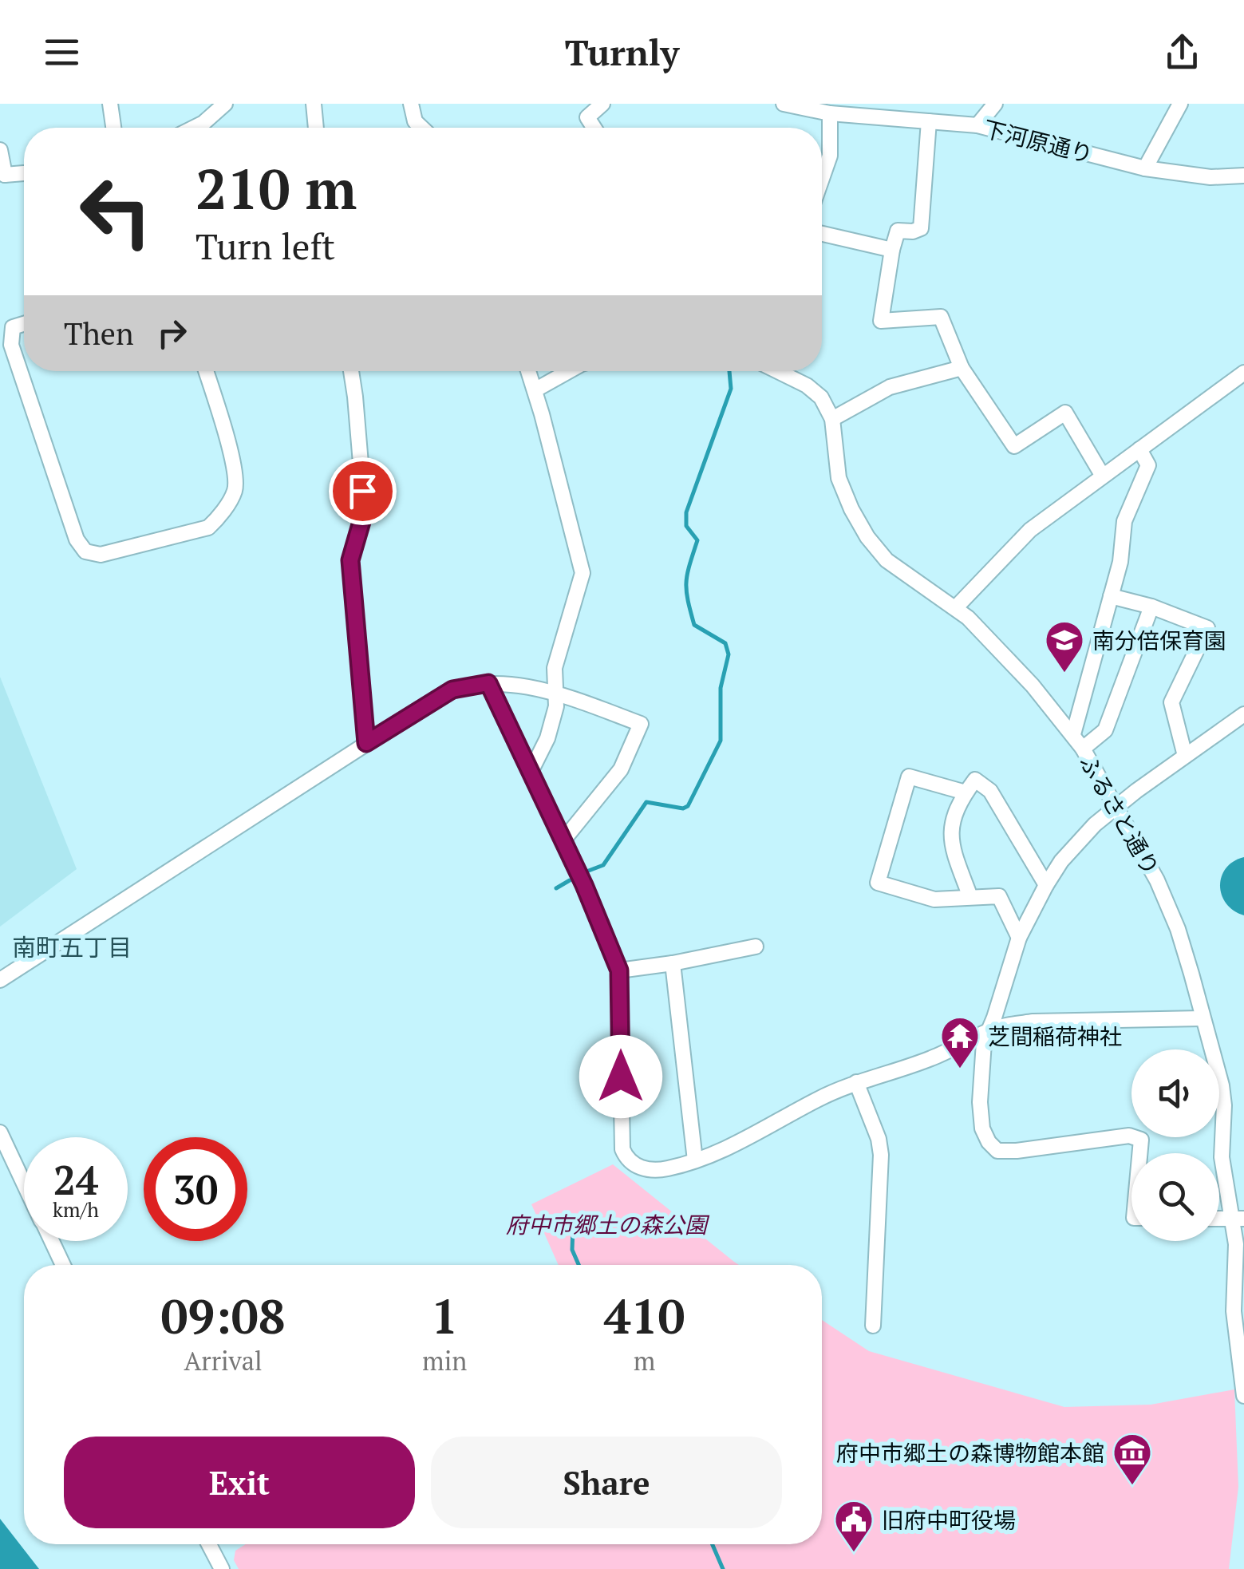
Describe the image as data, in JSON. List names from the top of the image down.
{
  "streets": {
    "street": ["下河原通り", "ふるさと通り"]
  },
  "districts": ["南町五丁目"],
  "parks": ["府中市郷土の森公園"],
  "places": {
    "school or university": ["南分倍保育園"],
    "temple": ["芝間稲荷神社"],
    "museum": ["府中市郷土の森博物館本館"],
    "public building": ["旧府中町役場"]
  },
  "page": {
    "header": "Turnly",
    "turn": ["210 m", "Turn left"],
    "then": "Then",
    "speed": "24 km/h",
    "limit": "30",
    "eta": [
      "09:08",
      "Arrival",
      "1",
      "min",
      "410",
      "m"
    ],
    "buttons": ["Exit", "Share"]
  }
}
